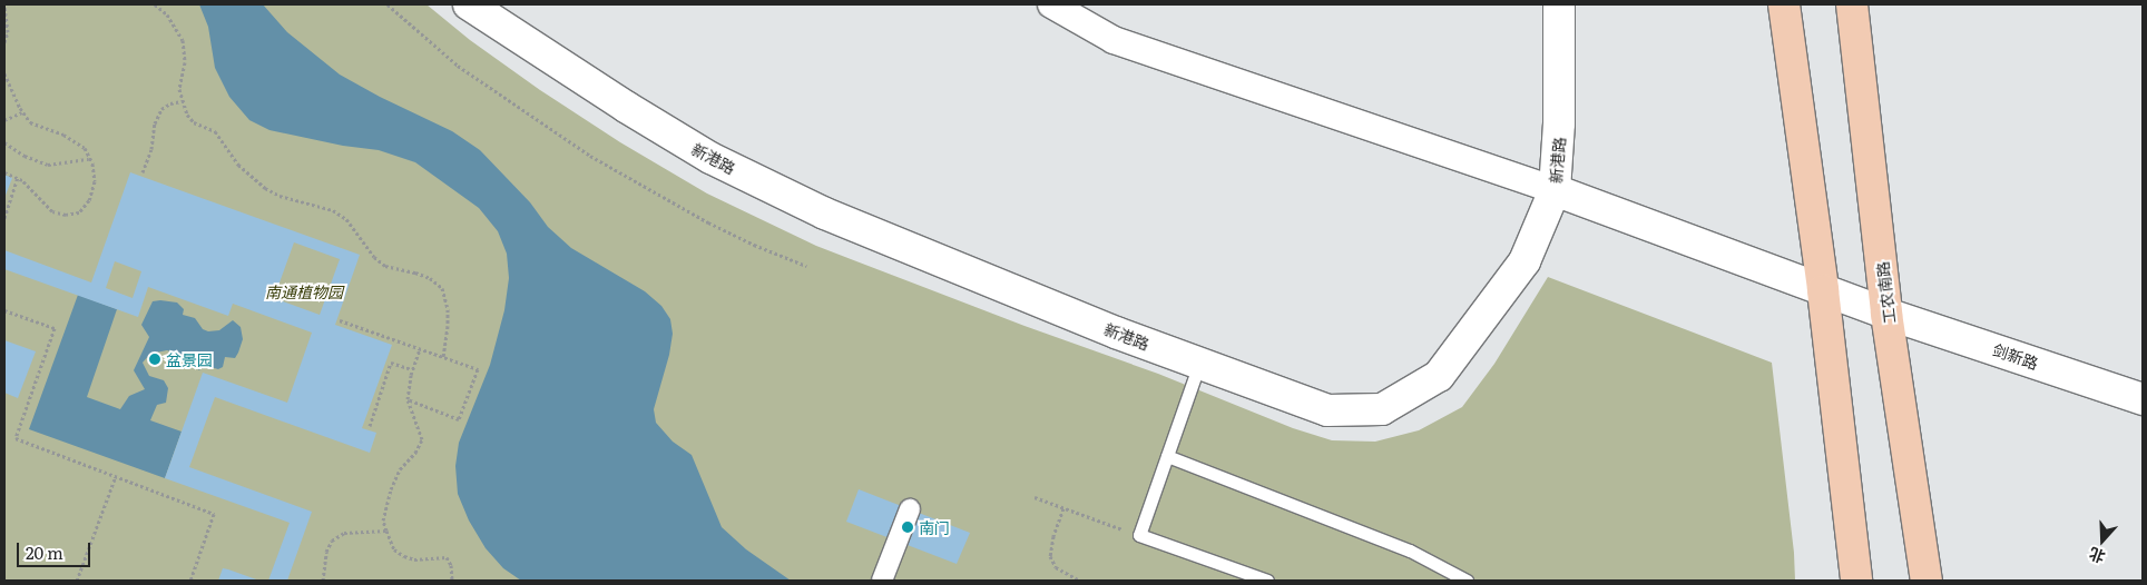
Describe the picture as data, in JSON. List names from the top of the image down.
{
  "streets": {
    "main road": ["工农南路"],
    "street": ["新港路", "剑新路"]
  },
  "crossings": [
    ["新港路", "剑新路"],
    ["工农南路", "剑新路"]
  ],
  "parks": ["南通植物园"],
  "places": ["盆景园", "南门"],
  "scale_bar": "20 m",
  "north": "bottom"
}
